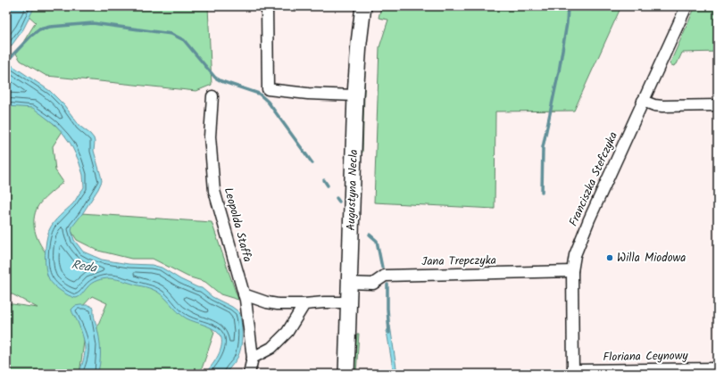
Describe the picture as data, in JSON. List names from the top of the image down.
{
  "streets": {
    "main road": ["Augustyna Necla"],
    "street": [
      "Franciszka Stefczyka",
      "Leopolda Staffa",
      "Jana Trepczyka",
      "Floriana Ceynowy"
    ]
  },
  "crossings": [
    ["Franciszka Stefczyka", "Jana Trepczyka"],
    ["Franciszka Stefczyka", "Floriana Ceynowy"],
    ["Augustyna Necla", "Jana Trepczyka"]
  ],
  "water": ["Reda"],
  "places": ["Willa Miodowa"]
}
